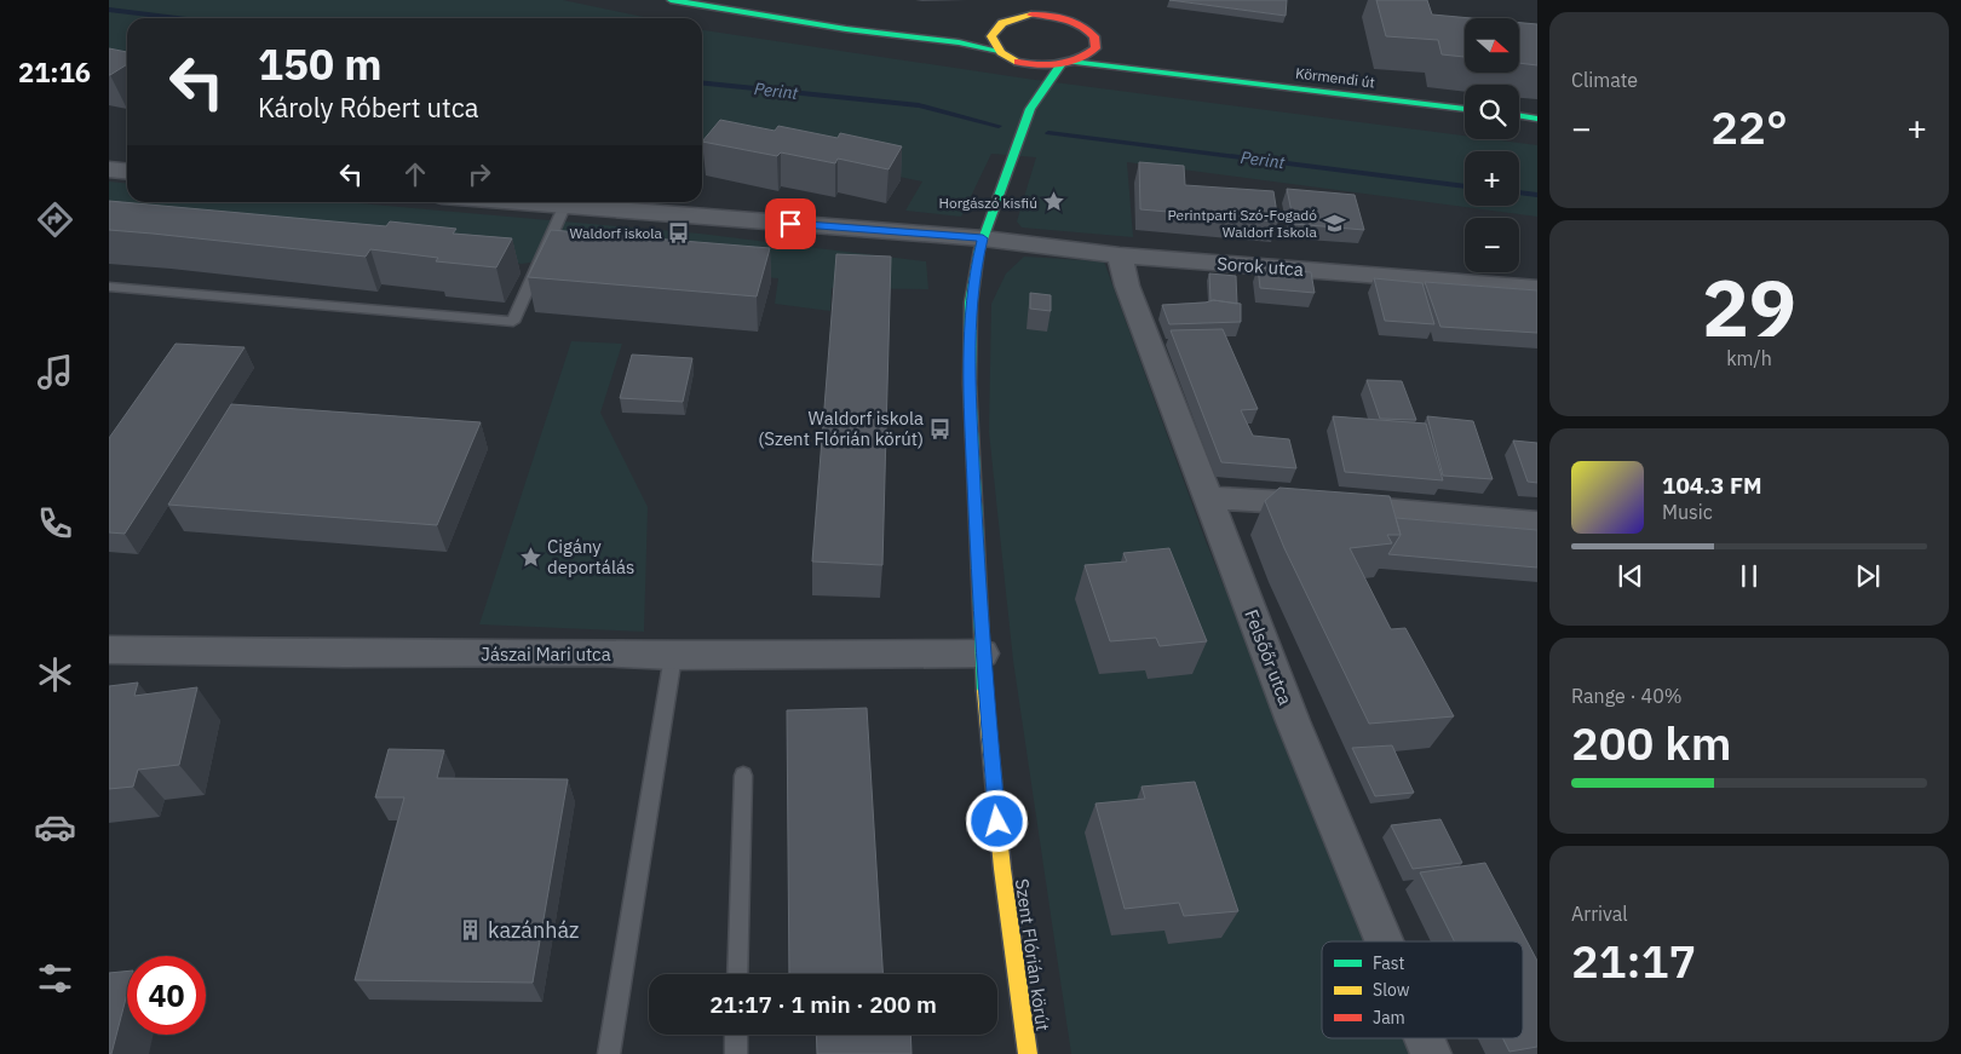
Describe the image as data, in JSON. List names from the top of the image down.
{
  "streets": {
    "street": [
      "Körmendi út",
      "Sorok utca",
      "Jászai Mari utca",
      "Felsőőr utca",
      "Szent Flórián körút"
    ]
  },
  "crossings": [
    ["Sorok utca", "Felsőőr utca"],
    ["Sorok utca", "Szent Flórián körút"],
    ["Jászai Mari utca", "Szent Flórián körút"]
  ],
  "water": ["Perint"],
  "places": {
    "place": ["Horgászó kisfiú", "Cigány deportálás"],
    "school or university": ["Perintparti Szó-Fogadó Waldorf Iskola"],
    "bus stop": ["Waldorf iskola", "Waldorf iskola (Szent Flórián körút)"],
    "building": ["kazánház"]
  },
  "legend": ["Fast", "Slow", "Jam"],
  "north": "right",
  "page": {
    "tabs": "21:16",
    "tile": [
      "Climate",
      ["29", "km/h"],
      ["Range · 40%", "200 km"],
      ["Arrival", "21:17"]
    ],
    "map_buttons": ["+", "−"],
    "turn": ["150 m", "Károly Róbert utca"],
    "heat": ["−", "22°", "+"],
    "song": ["104.3 FM", "Music"],
    "limit": "40",
    "trip": "21:17 · 1 min · 200 m"
  }
}
